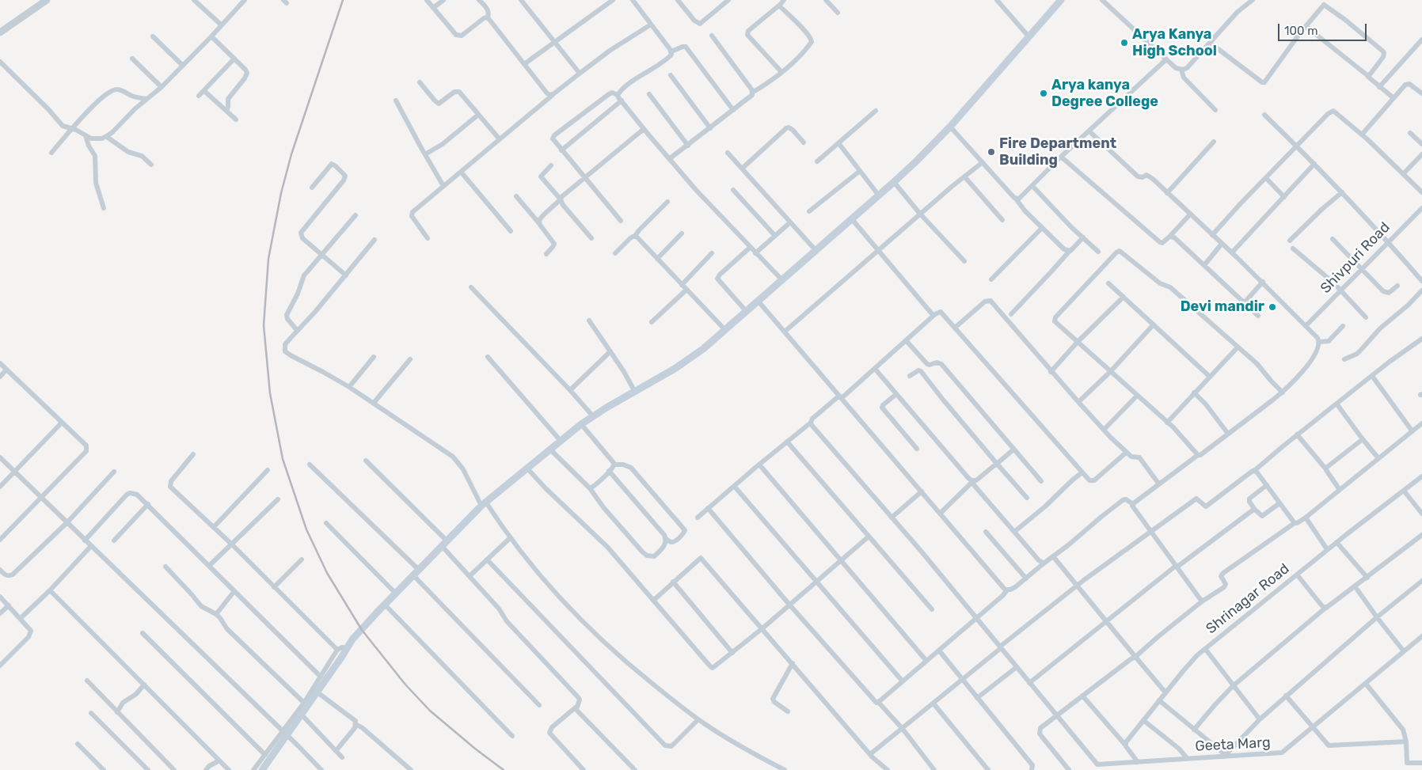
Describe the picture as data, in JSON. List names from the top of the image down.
{
  "streets": {
    "street": ["Shivpuri Road", "Shrinagar Road", "Geeta Marg"]
  },
  "places": [
    "Arya Kanya High School",
    "Arya kanya Degree College",
    "Fire Department Building",
    "Devi mandir"
  ],
  "scale_bar": "100 m"
}
